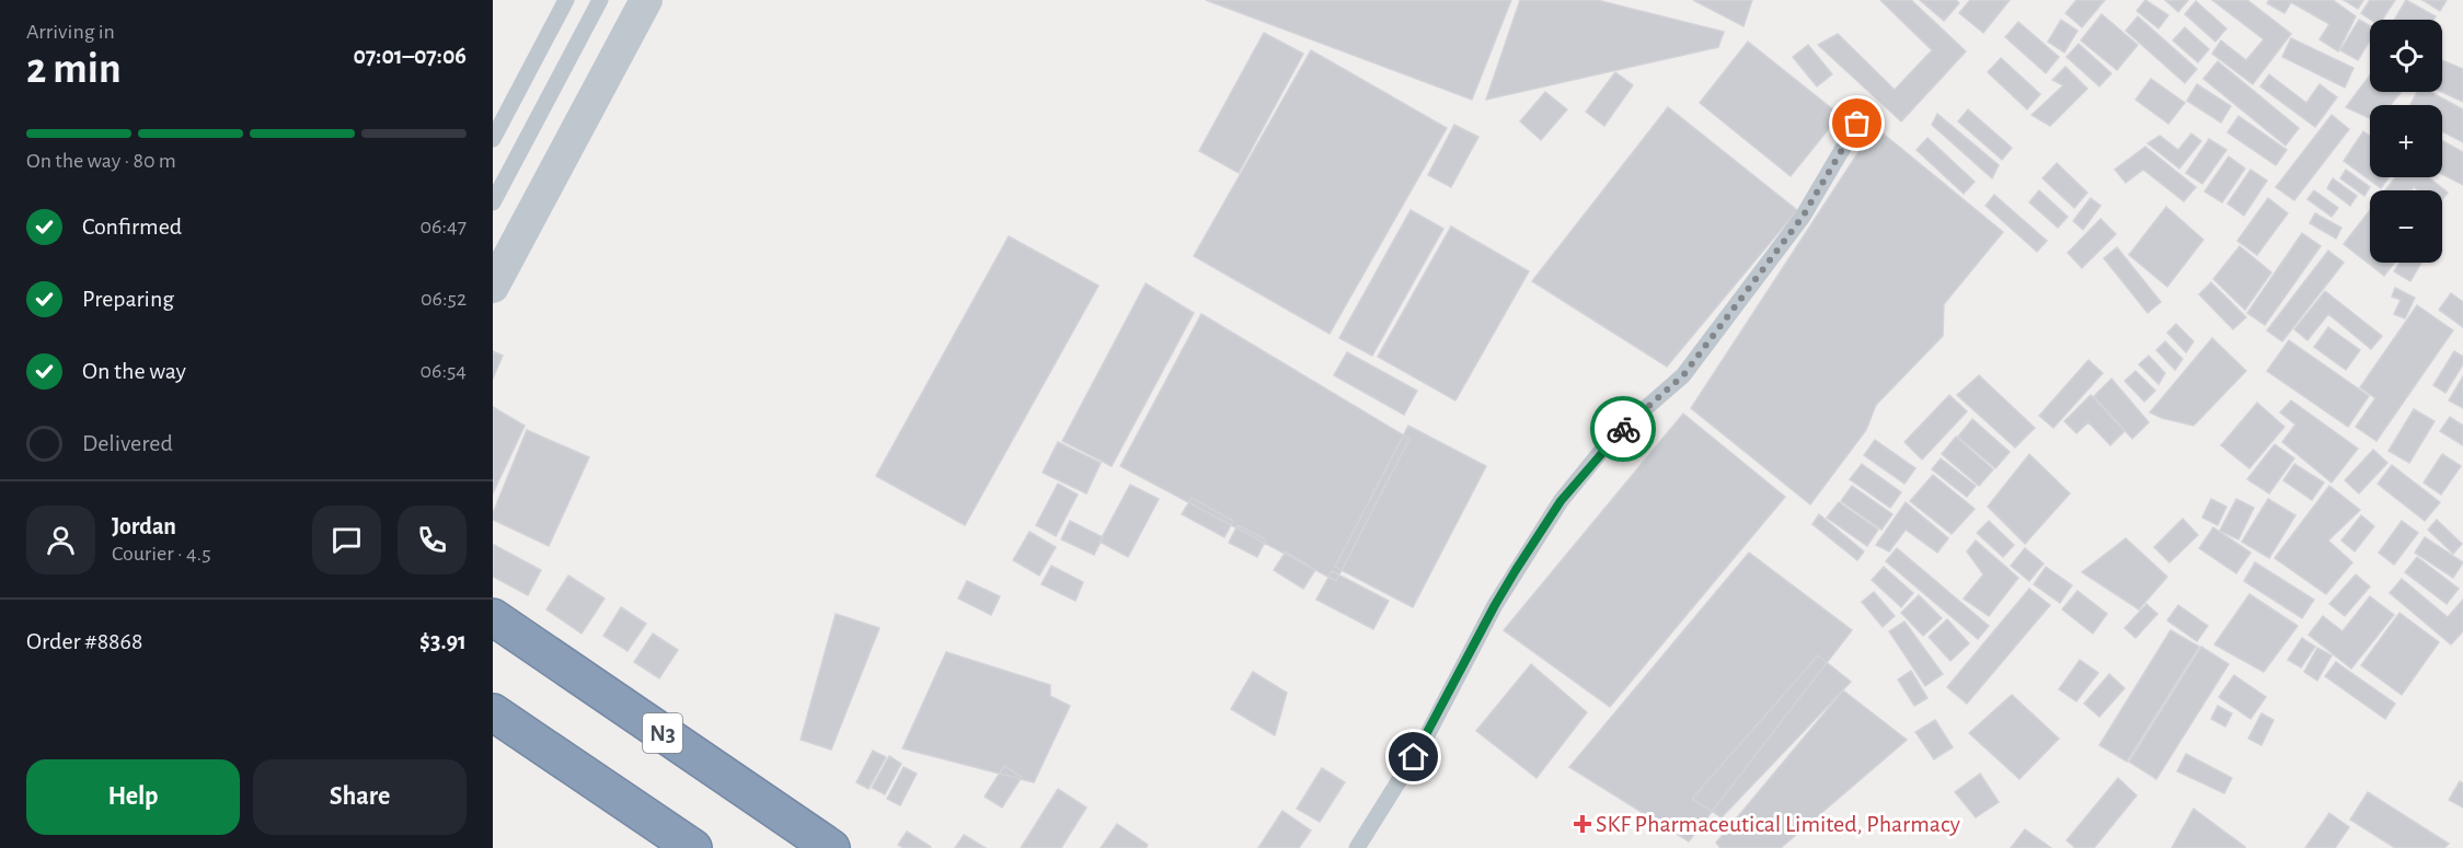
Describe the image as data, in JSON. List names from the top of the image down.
{
  "streets": {
    "highway": ["N3"]
  },
  "places": {
    "health": ["SKF Pharmaceutical Limited, Pharmacy"]
  },
  "page": {
    "heading": ["2 min", "Arriving in", "07:01–07:06"],
    "panel": [
      "Jordan",
      "Courier · 4.5",
      "Order #8868",
      "$3.91"
    ],
    "map_buttons": ["+", "−"],
    "bar": "On the way · 80 m",
    "list": [
      ["Confirmed", "06:47"],
      ["Preparing", "06:52"],
      ["On the way", "06:54"],
      "Delivered"
    ],
    "buttons": ["Help", "Share"]
  }
}
